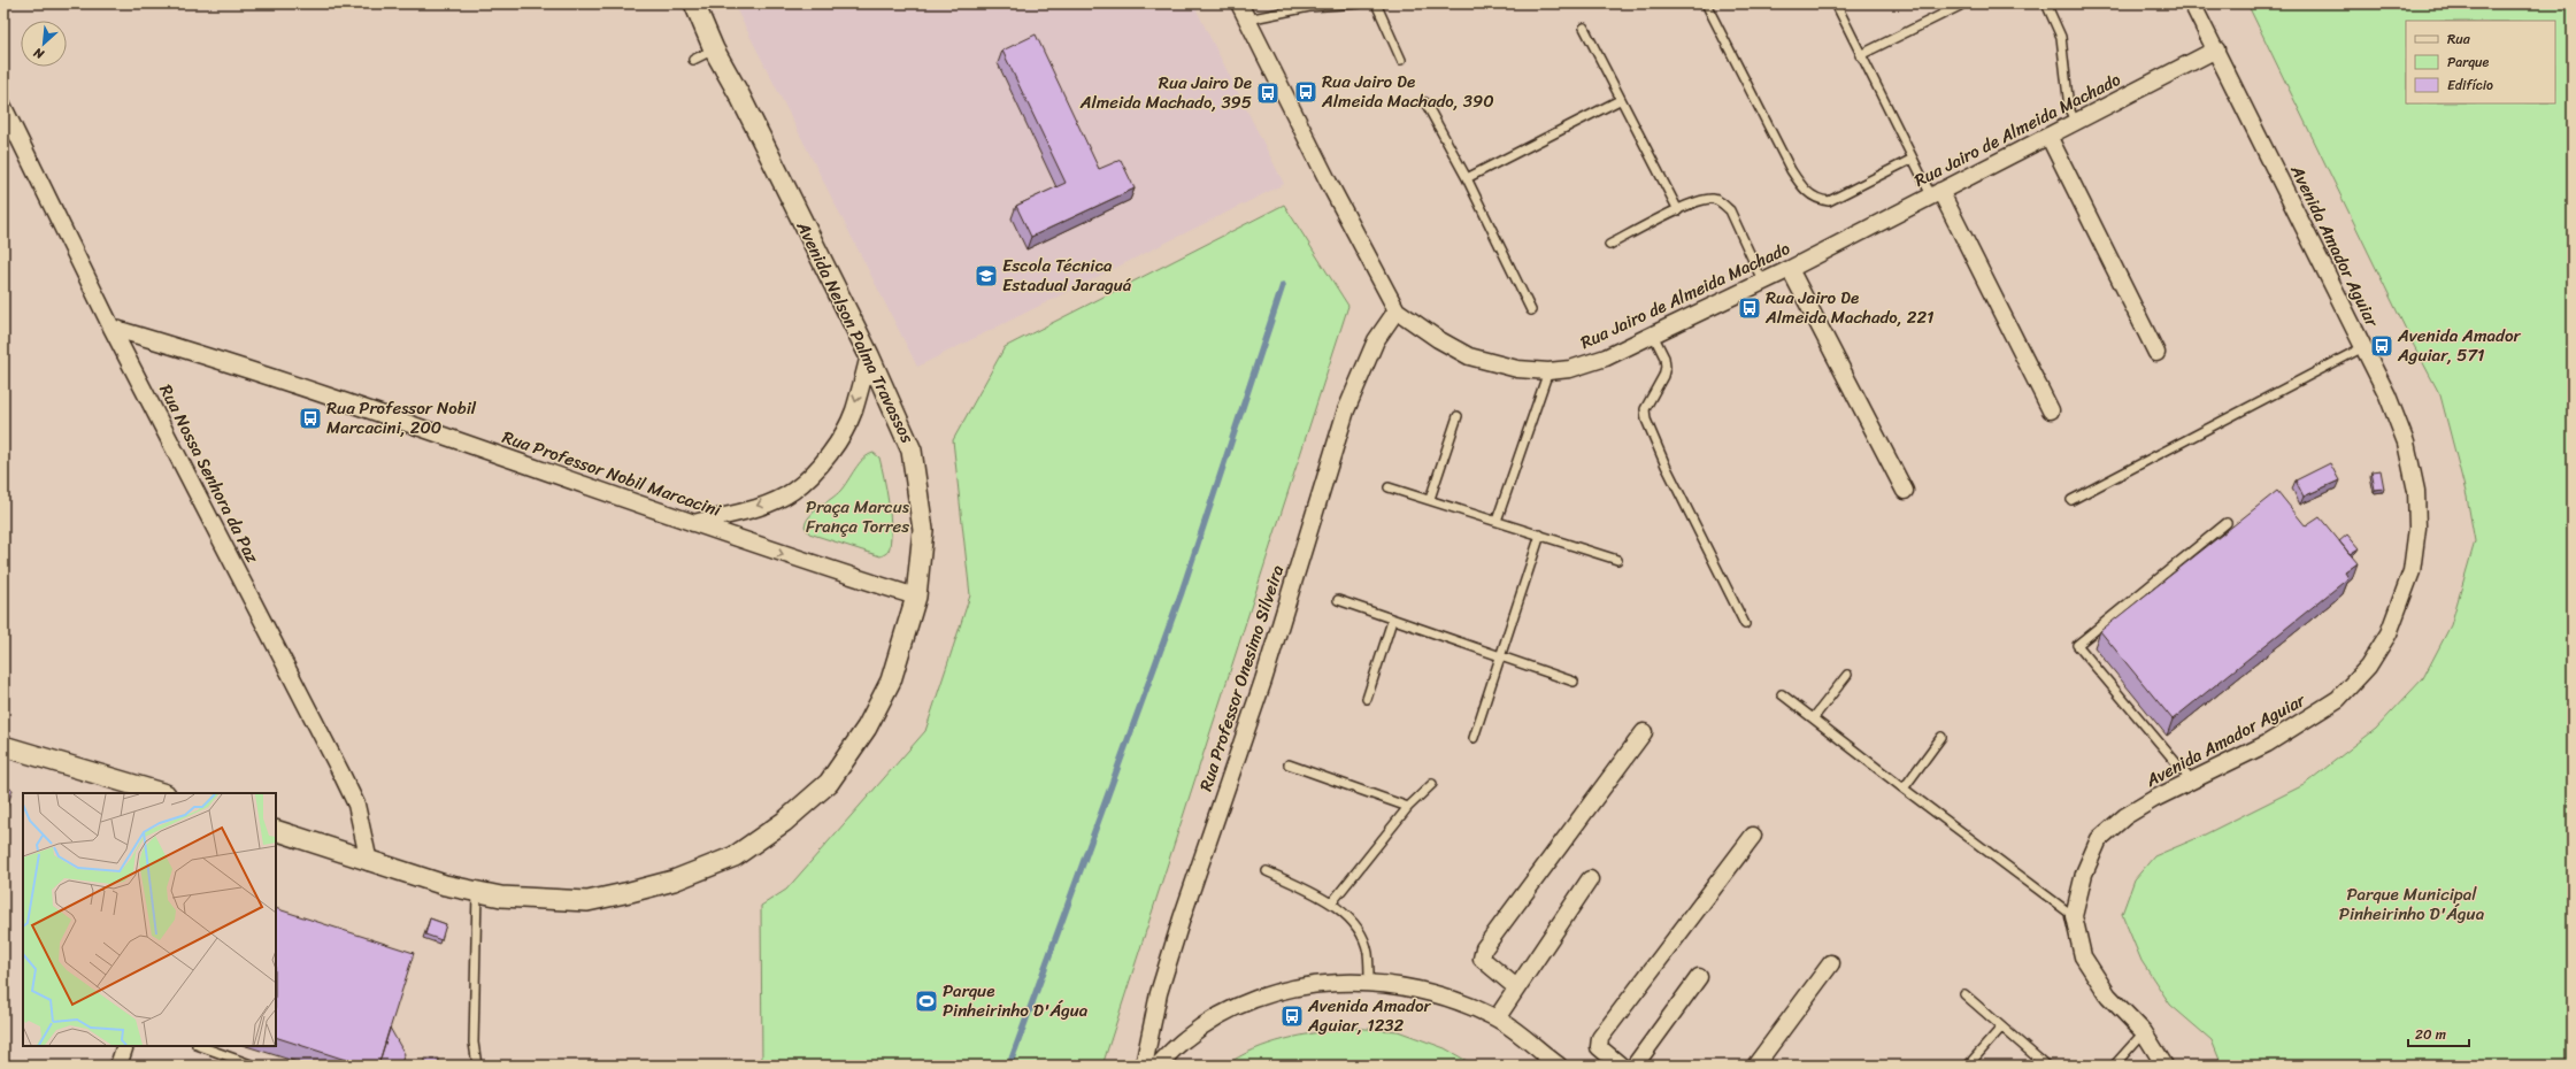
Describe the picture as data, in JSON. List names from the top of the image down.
{
  "streets": {
    "street": [
      "Rua Jairo de Almeida Machado",
      "Avenida Amador Aguiar",
      "Avenida Nelson Palma Travassos",
      "Rua Nossa Senhora da Paz",
      "Rua Professor Nobil Marcacini",
      "Rua Professor Onesimo Silveira"
    ]
  },
  "crossings": [
    ["Rua Jairo de Almeida Machado", "Avenida Amador Aguiar"],
    ["Rua Jairo de Almeida Machado", "Rua Professor Onesimo Silveira"],
    ["Avenida Nelson Palma Travassos", "Rua Nossa Senhora da Paz"],
    ["Avenida Nelson Palma Travassos", "Rua Professor Nobil Marcacini"],
    ["Rua Nossa Senhora da Paz", "Rua Professor Nobil Marcacini"]
  ],
  "parks": ["Praça Marcus França Torres", "Parque Municipal Pinheirinho D'Água"],
  "places": {
    "bus stop": [
      "Rua Jairo De Almeida Machado, 390",
      "Rua Jairo De Almeida Machado, 395",
      "Rua Jairo De Almeida Machado, 221",
      "Avenida Amador Aguiar, 571",
      "Rua Professor Nobil Marcacini, 200",
      "Avenida Amador Aguiar, 1232"
    ],
    "school or university": ["Escola Técnica Estadual Jaraguá"],
    "sports": ["Parque Pinheirinho D'Água"]
  },
  "legend": ["Rua", "Parque", "Edifício"],
  "scale_bar": "20 m",
  "north": "bottom left"
}
